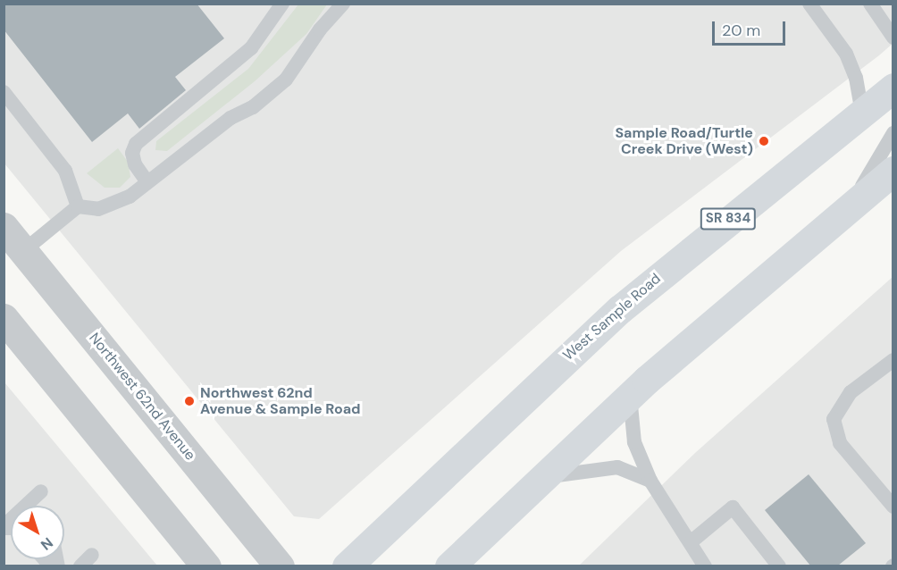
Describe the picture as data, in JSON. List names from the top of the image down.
{
  "streets": {
    "main road": ["SR 834", "West Sample Road"],
    "street": ["Northwest 62nd Avenue"]
  },
  "places": ["Sample Road/Turtle Creek Drive (West)", "Northwest 62nd Avenue & Sample Road"],
  "scale_bar": "20 m",
  "north": "bottom right"
}
